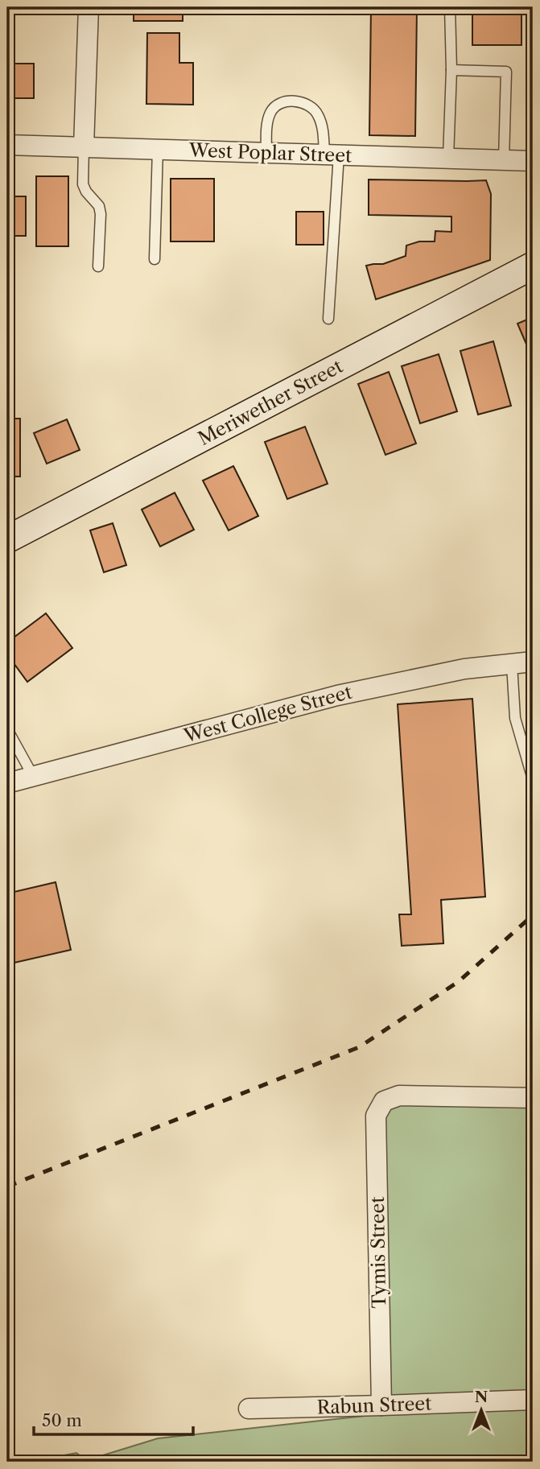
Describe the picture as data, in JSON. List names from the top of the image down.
{
  "streets": {
    "street": [
      "West Poplar Street",
      "Meriwether Street",
      "West College Street",
      "Tymis Street",
      "Rabun Street"
    ]
  },
  "crossings": [
    ["Tymis Street", "Rabun Street"]
  ],
  "scale_bar": "50 m",
  "north": "top"
}
